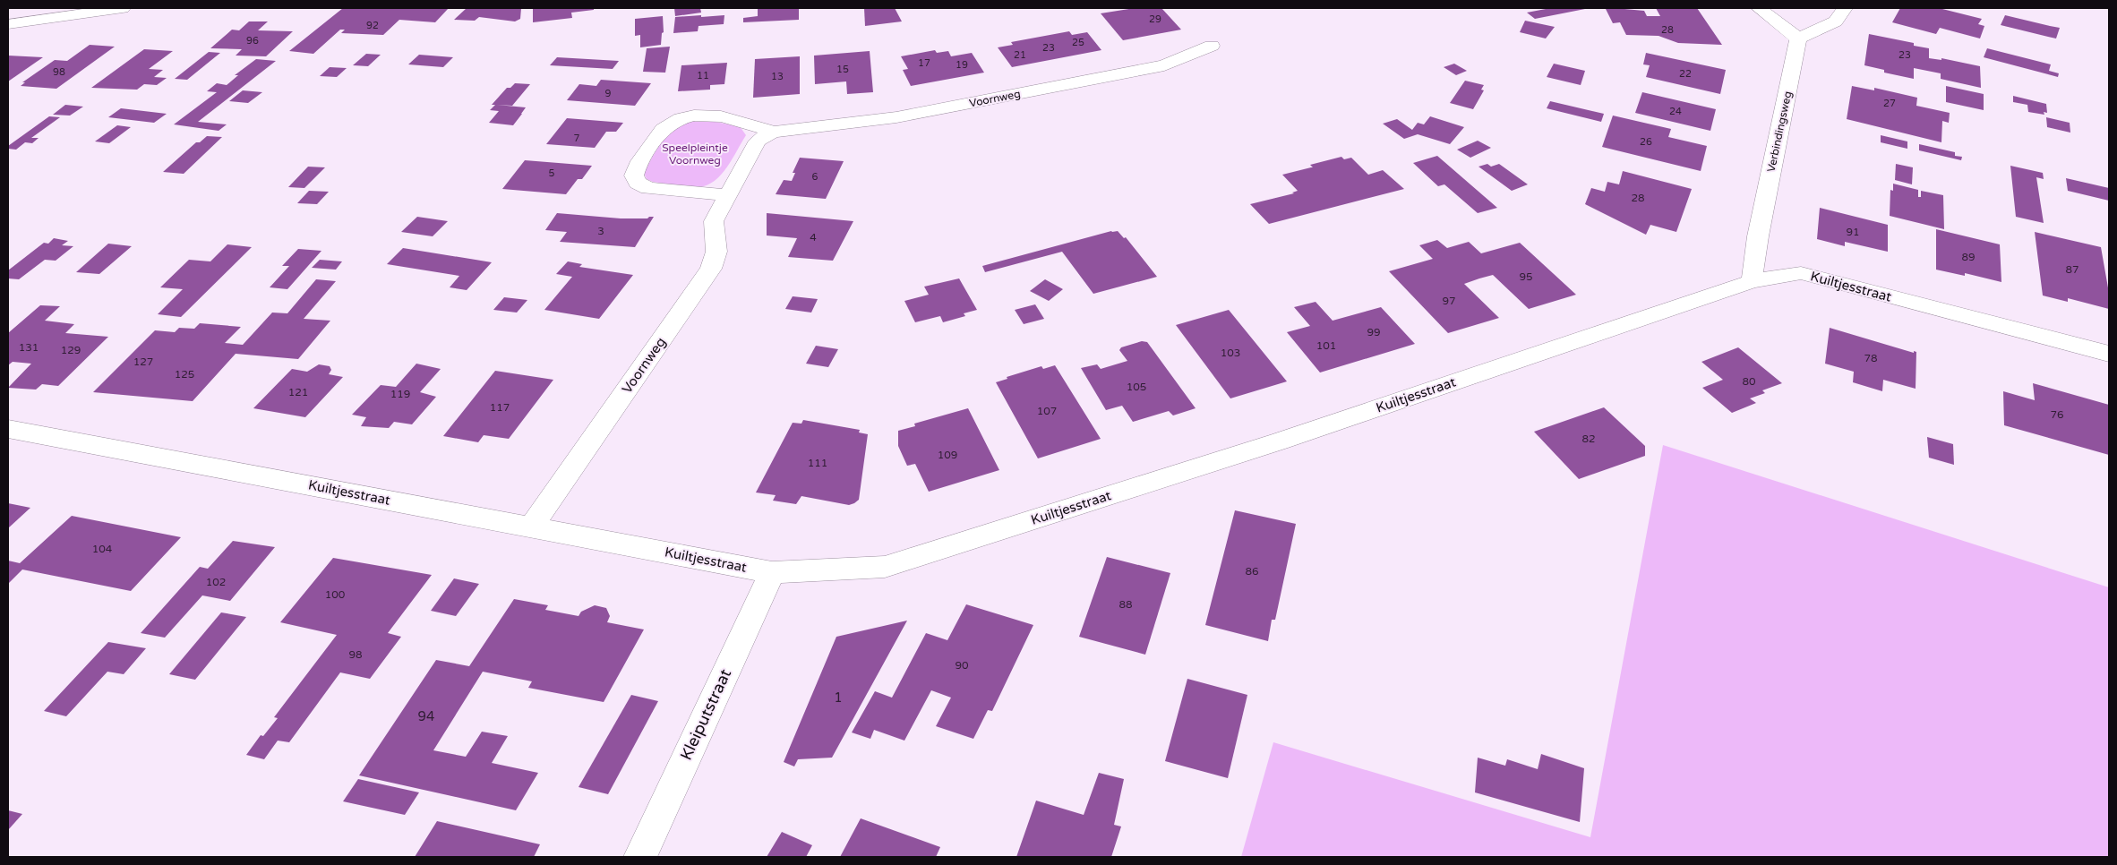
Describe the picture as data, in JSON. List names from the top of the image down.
{
  "streets": {
    "street": [
      "Voornweg",
      "Verbindingsweg",
      "Kuiltjesstraat",
      "Kleiputstraat"
    ]
  },
  "crossings": [
    ["Voornweg", "Kuiltjesstraat"],
    ["Verbindingsweg", "Kuiltjesstraat"],
    ["Kuiltjesstraat", "Kleiputstraat"]
  ],
  "parks": ["Speelpleintje Voornweg"],
  "house_numbers": [
    "29",
    "92",
    "28",
    "96",
    "25",
    "23",
    "21",
    "23",
    "17",
    "19",
    "15",
    "98",
    "22",
    "11",
    "13",
    "9",
    "27",
    "24",
    "7",
    "26",
    "5",
    "6",
    "28",
    "3",
    "91",
    "4",
    "89",
    "87",
    "95",
    "97",
    "99",
    "101",
    "131",
    "129",
    "103",
    "78",
    "127",
    "125",
    "80",
    "105",
    "121",
    "119",
    "117",
    "107",
    "76",
    "82",
    "109",
    "111",
    "104",
    "86",
    "102",
    "100",
    "88",
    "98",
    "90",
    "1",
    "94"
  ]
}
